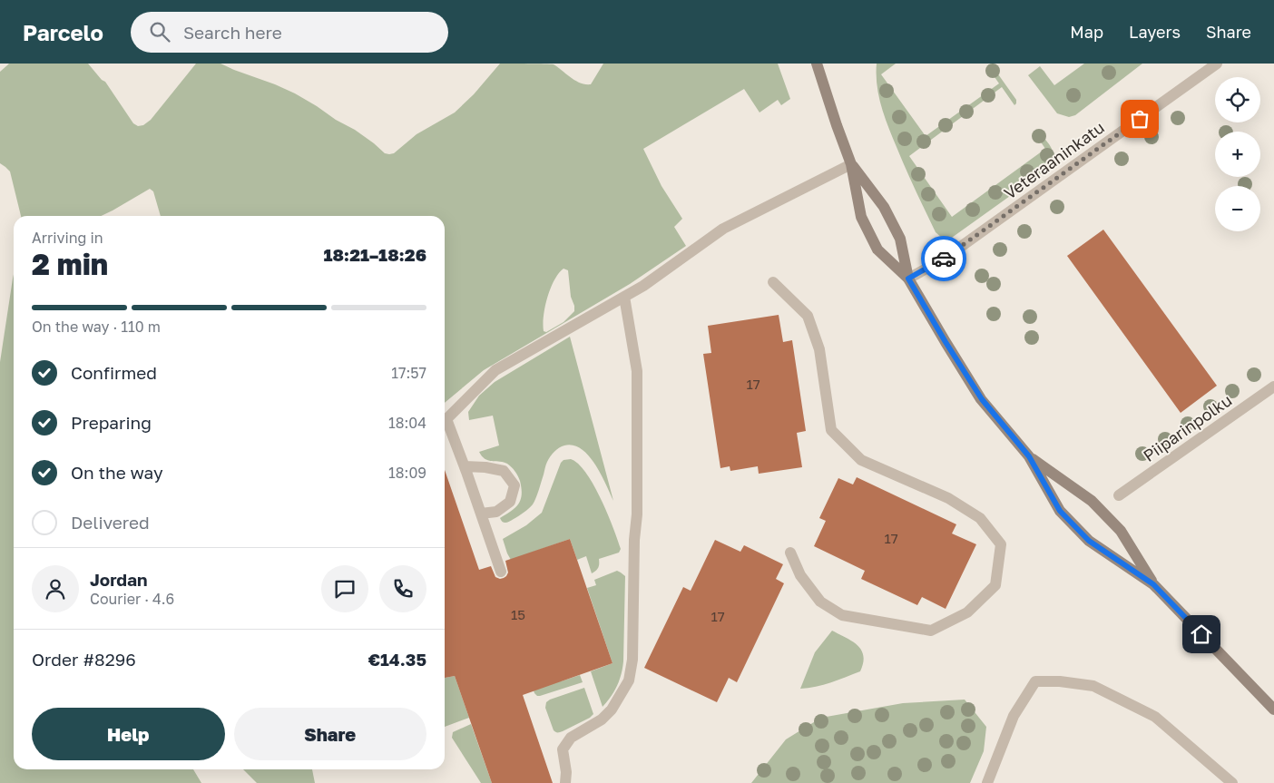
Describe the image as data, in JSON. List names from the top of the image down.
{
  "streets": {
    "street": ["Veteraaninkatu", "Piiparinpolku"]
  },
  "house_numbers": [
    "17",
    "17",
    "15",
    "17"
  ],
  "page": {
    "header": "Parcelo",
    "search": "Search here",
    "nav": ["Map", "Layers", "Share"],
    "map_buttons": ["+", "−"],
    "heading": ["2 min", "Arriving in", "18:21–18:26"],
    "panel": [
      "Jordan",
      "Courier · 4.6",
      "Order #8296",
      "€14.35"
    ],
    "bar": "On the way · 110 m",
    "list": [
      ["Confirmed", "17:57"],
      ["Preparing", "18:04"],
      ["On the way", "18:09"],
      "Delivered"
    ],
    "buttons": ["Help", "Share"]
  }
}
